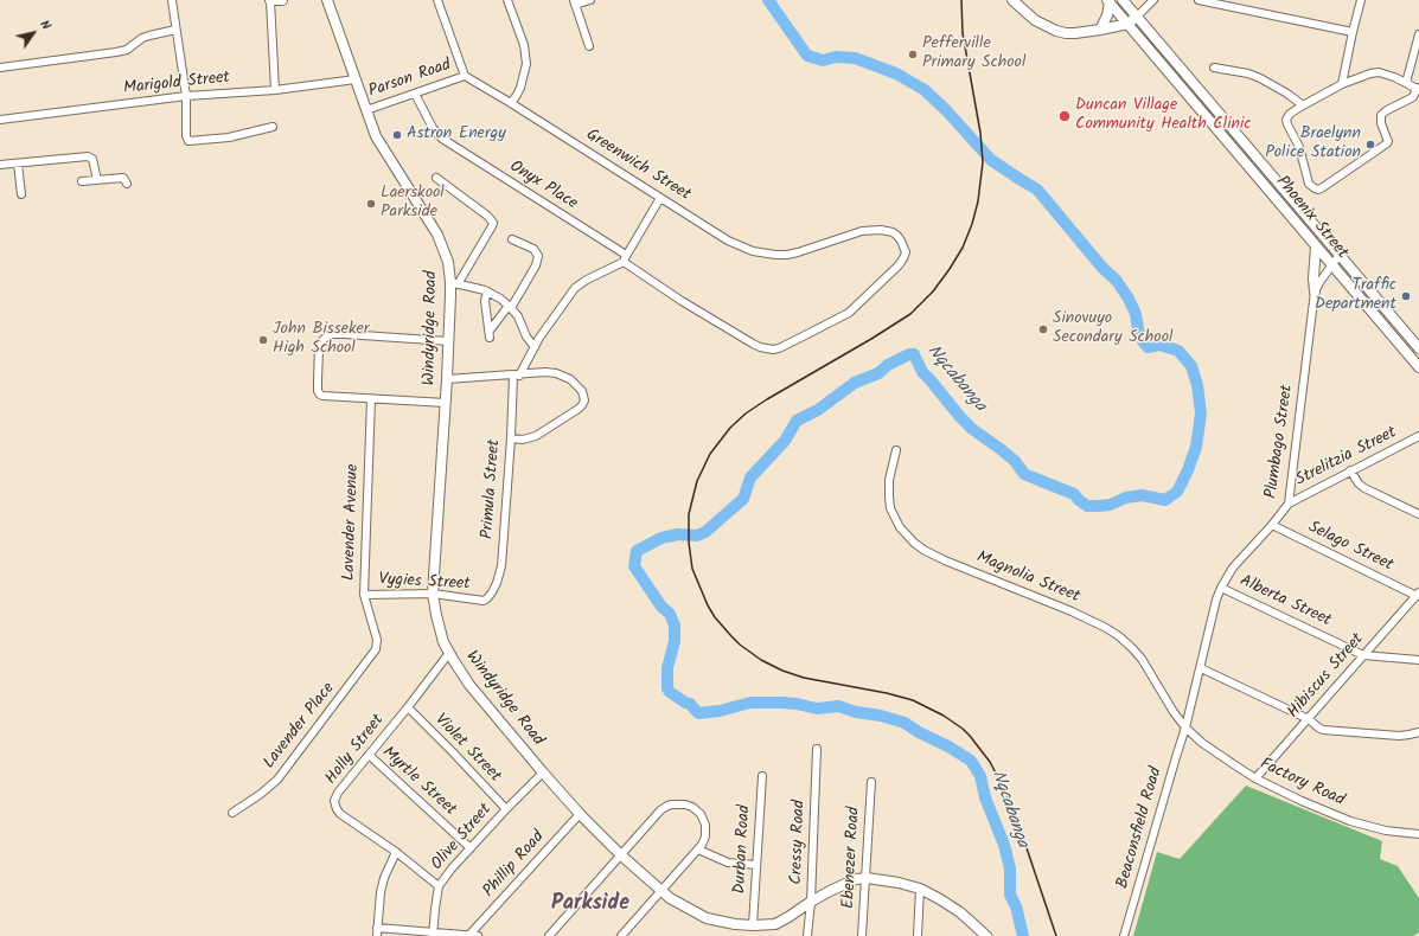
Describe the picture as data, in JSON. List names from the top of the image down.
{
  "streets": {
    "street": [
      "Parson Road",
      "Marigold Street",
      "Greenwich Street",
      "Onyx Place",
      "Phoenix Street",
      "Windyridge Road",
      "Plumbago Street",
      "Strelitzia Street",
      "Primula Street",
      "Lavender Avenue",
      "Selago Street",
      "Magnolia Street",
      "Vygies Street",
      "Alberta Street",
      "Hibiscus Street",
      "Lavender Place",
      "Violet Street",
      "Holly Street",
      "Myrtle Street",
      "Factory Road",
      "Beaconsfield Road",
      "Olive Street",
      "Cressy Road",
      "Durban Road",
      "Ebenezer Road",
      "Phillip Road"
    ]
  },
  "crossings": [
    ["Parson Road", "Greenwich Street"],
    ["Parson Road", "Onyx Place"],
    ["Parson Road", "Windyridge Road"],
    ["Marigold Street", "Windyridge Road"],
    ["Phoenix Street", "Plumbago Street"],
    ["Windyridge Road", "Vygies Street"],
    ["Windyridge Road", "Holly Street"],
    ["Windyridge Road", "Olive Street"],
    ["Windyridge Road", "Cressy Road"],
    ["Windyridge Road", "Durban Road"],
    ["Windyridge Road", "Ebenezer Road"],
    ["Windyridge Road", "Phillip Road"],
    ["Plumbago Street", "Strelitzia Street"],
    ["Plumbago Street", "Selago Street"],
    ["Plumbago Street", "Magnolia Street"],
    ["Plumbago Street", "Alberta Street"],
    ["Plumbago Street", "Factory Road"],
    ["Plumbago Street", "Beaconsfield Road"],
    ["Primula Street", "Vygies Street"],
    ["Lavender Avenue", "Vygies Street"],
    ["Lavender Avenue", "Lavender Place"],
    ["Selago Street", "Hibiscus Street"],
    ["Magnolia Street", "Factory Road"],
    ["Magnolia Street", "Beaconsfield Road"],
    ["Alberta Street", "Hibiscus Street"],
    ["Hibiscus Street", "Factory Road"],
    ["Violet Street", "Holly Street"],
    ["Violet Street", "Olive Street"],
    ["Holly Street", "Myrtle Street"],
    ["Holly Street", "Olive Street"],
    ["Myrtle Street", "Olive Street"],
    ["Factory Road", "Beaconsfield Road"]
  ],
  "districts": ["Parkside"],
  "water": ["Nqcabanga"],
  "places": [
    "Pefferville Primary School",
    "Duncan Village Community Health Clinic",
    "Astron Energy",
    "Braelynn Police Station",
    "Laerskool Parkside",
    "Traffic Department",
    "Sinovuyo Secondary School",
    "John Bisseker High School"
  ],
  "north": "top right"
}
